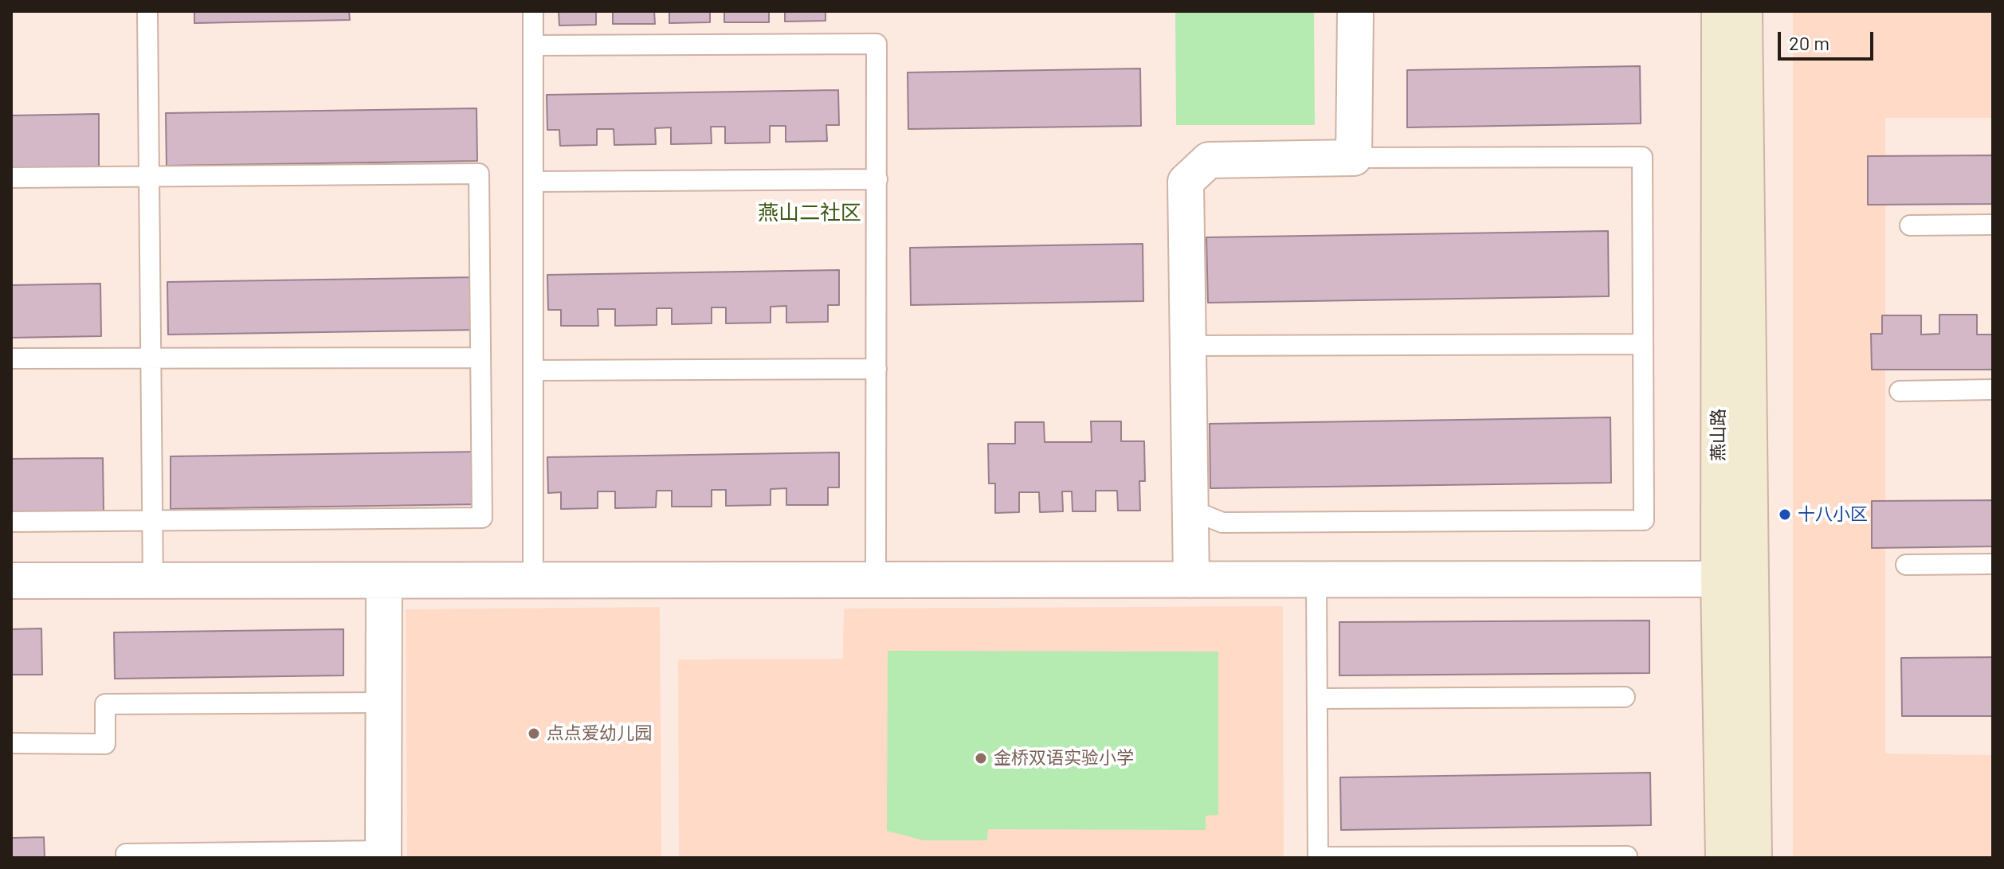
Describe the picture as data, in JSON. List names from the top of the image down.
{
  "streets": {
    "main road": ["燕山路"]
  },
  "districts": ["燕山二社区"],
  "places": ["十八小区", "点点爱幼儿园", "金桥双语实验小学"],
  "scale_bar": "20 m"
}
